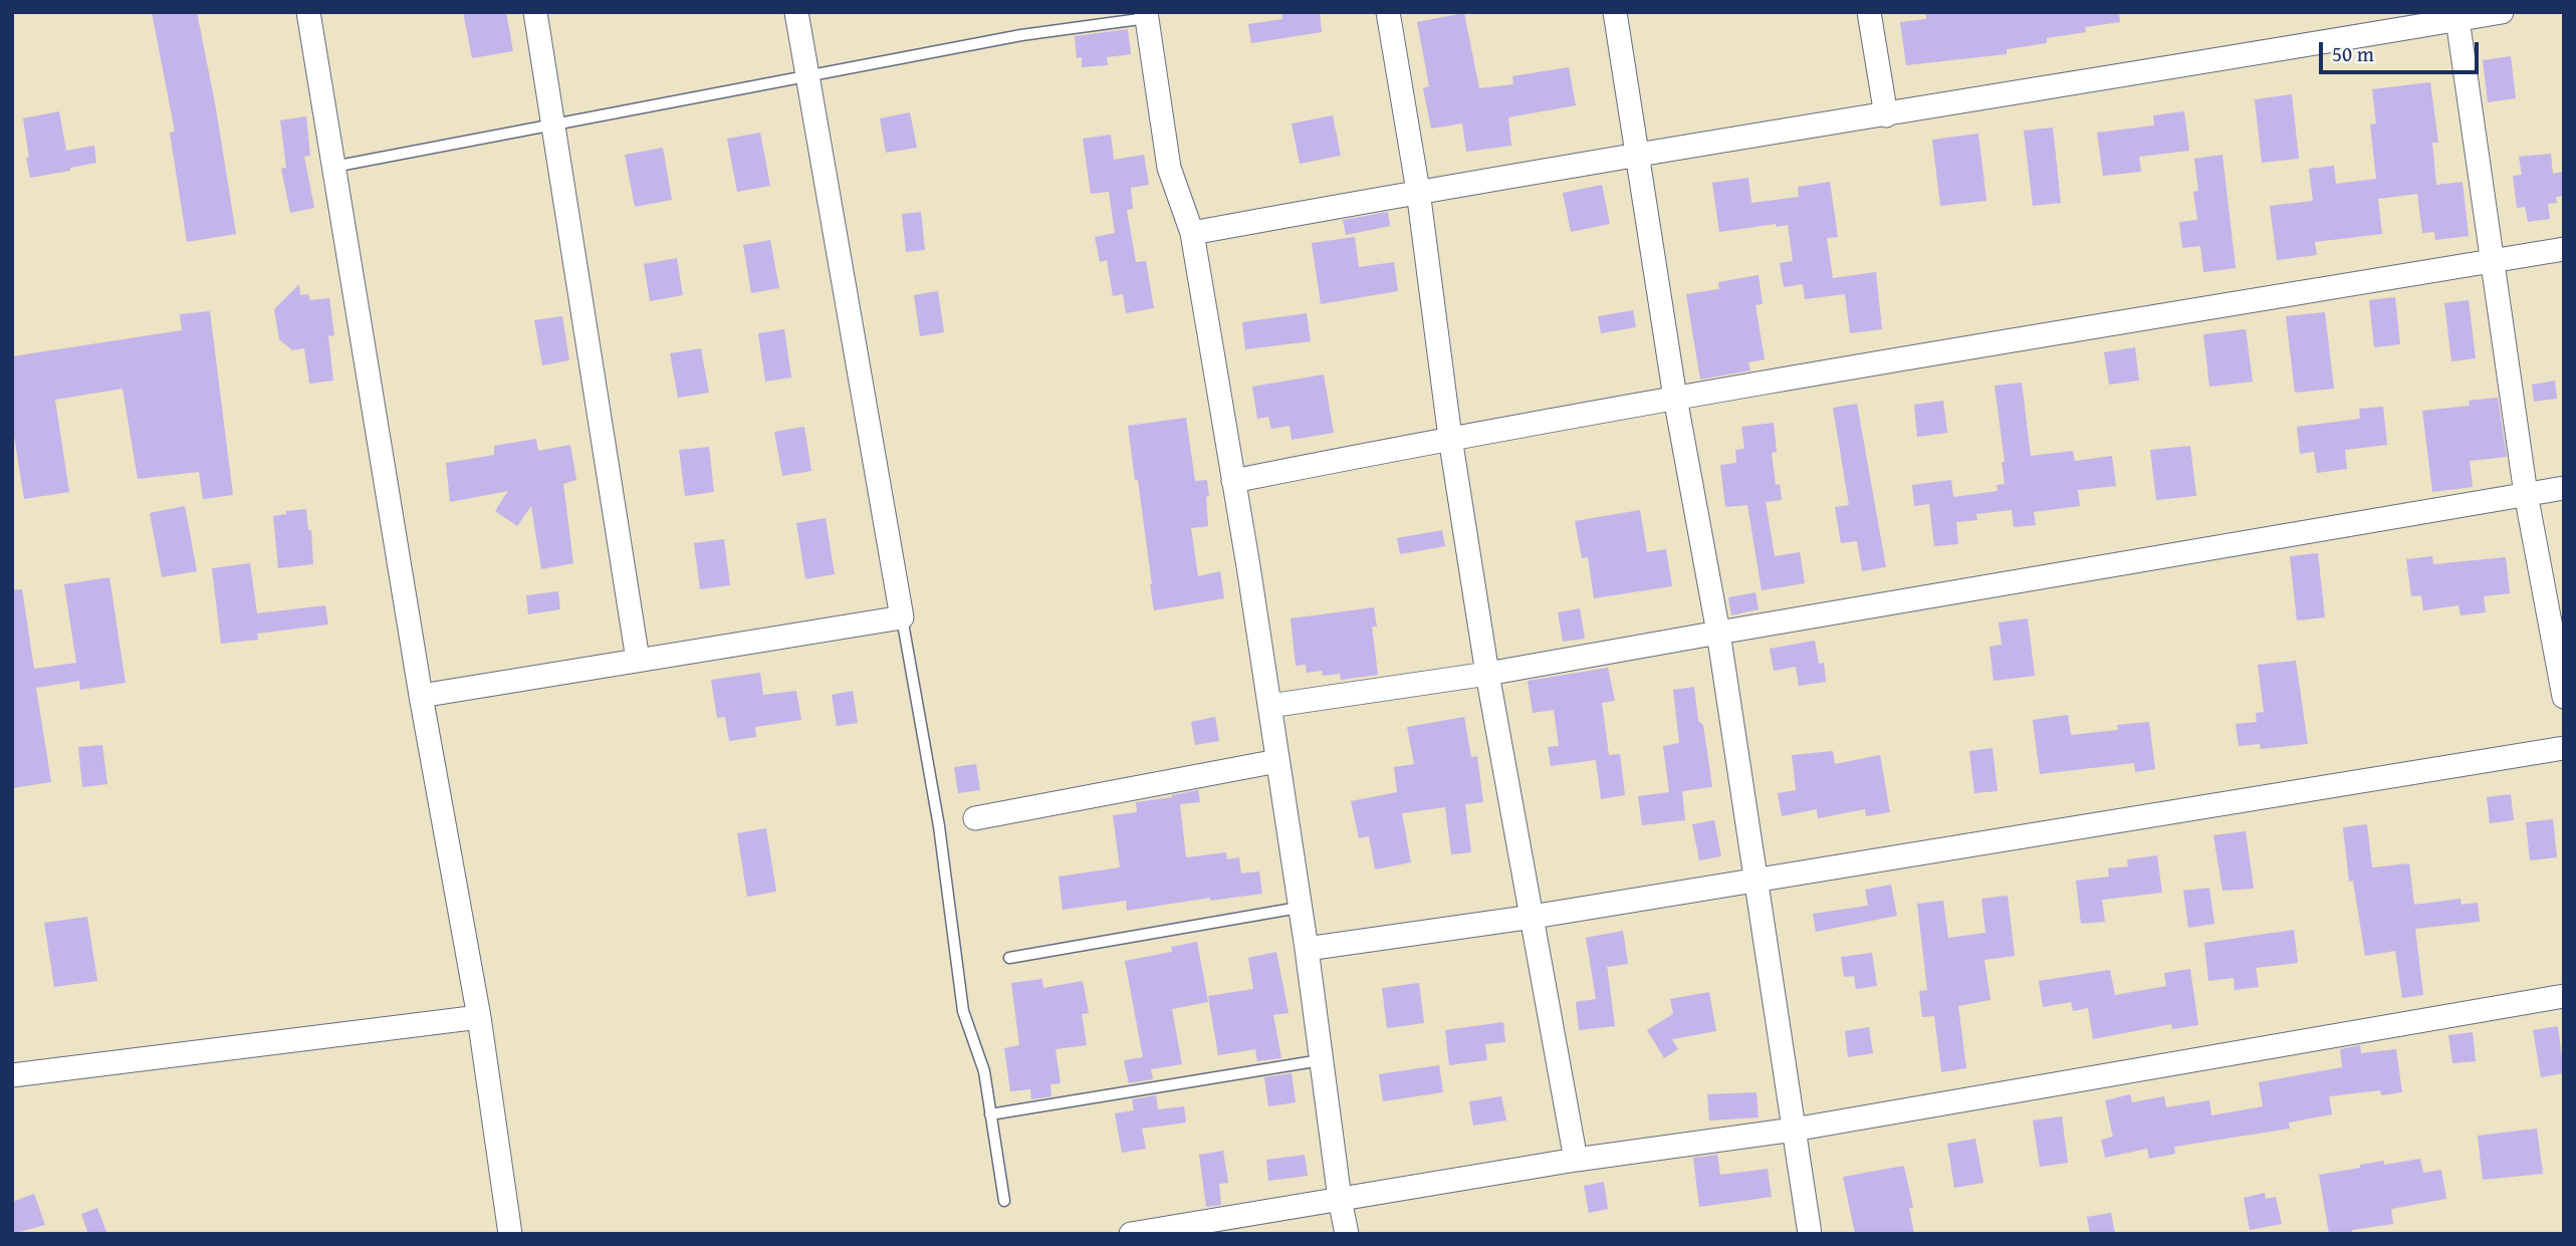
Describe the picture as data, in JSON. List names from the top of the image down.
{
  "scale_bar": "50 m"
}
